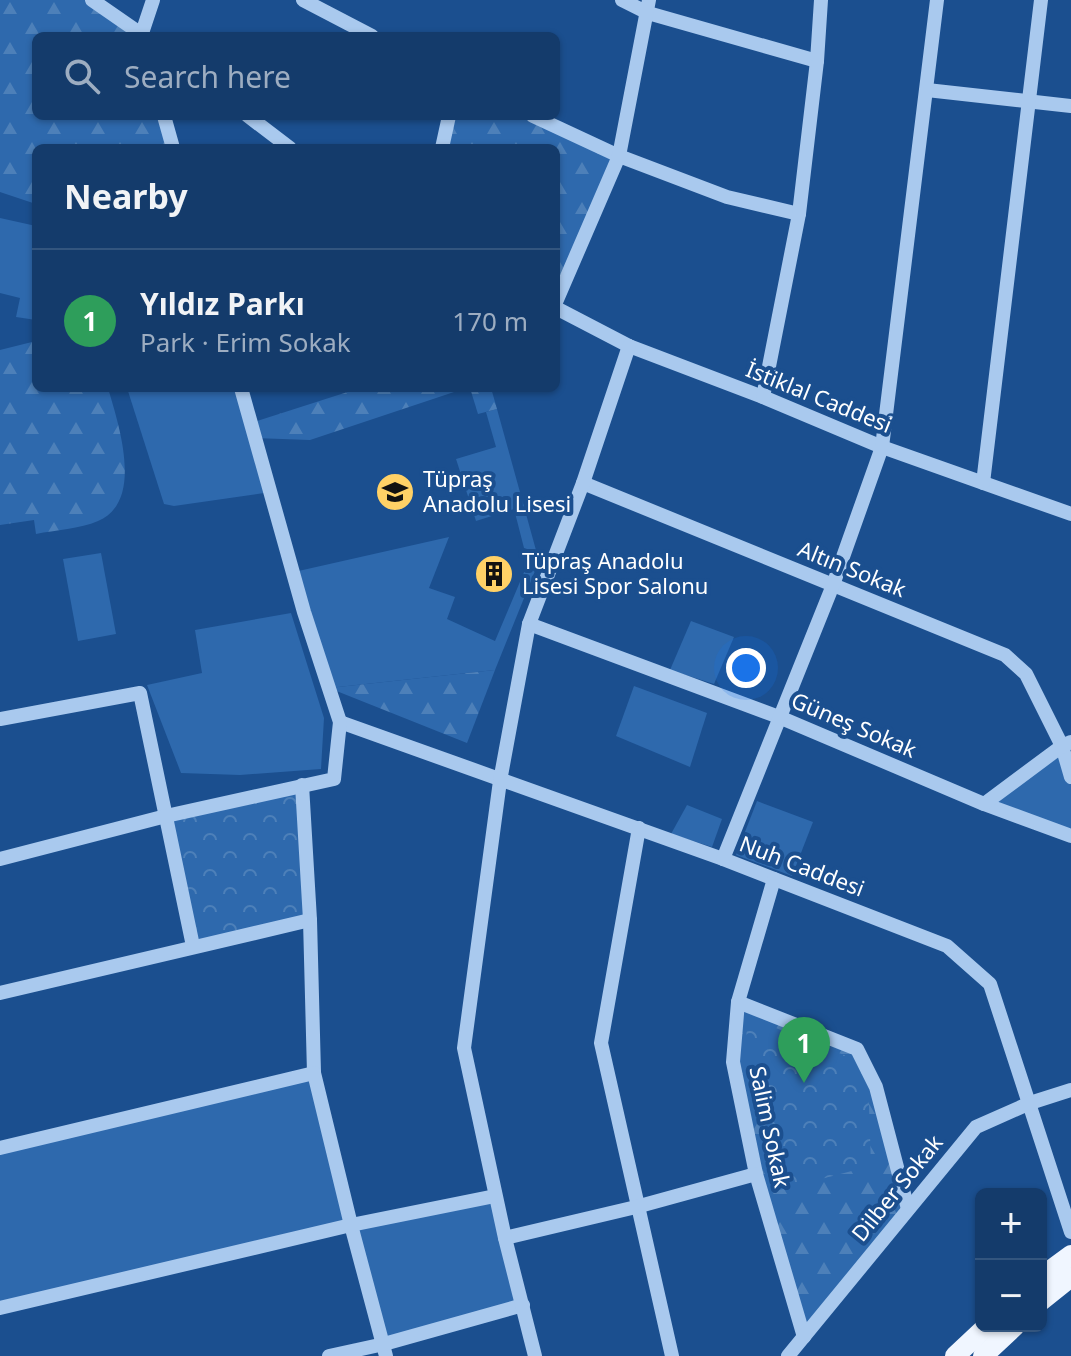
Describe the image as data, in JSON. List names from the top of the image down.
{
  "streets": {
    "street": [
      "İstiklal Caddesi",
      "Altın Sokak",
      "Güneş Sokak",
      "Nuh Caddesi",
      "Salim Sokak",
      "Dilber Sokak"
    ]
  },
  "crossings": [
    ["Nuh Caddesi", "Salim Sokak"],
    ["Nuh Caddesi", "Dilber Sokak"],
    ["Salim Sokak", "Dilber Sokak"]
  ],
  "places": {
    "school or university": ["Tüpraş Anadolu Lisesi"],
    "building": ["Tüpraş Anadolu Lisesi Spor Salonu"]
  },
  "page": {
    "search": "Search here",
    "heading": "Nearby",
    "list": [
      {
        "mark": "1",
        "name": "Yıldız Parkı",
        "note": "Park · Erim Sokak",
        "value": "170 m"
      }
    ],
    "pins": "1",
    "map_buttons": ["+", "−"]
  }
}
